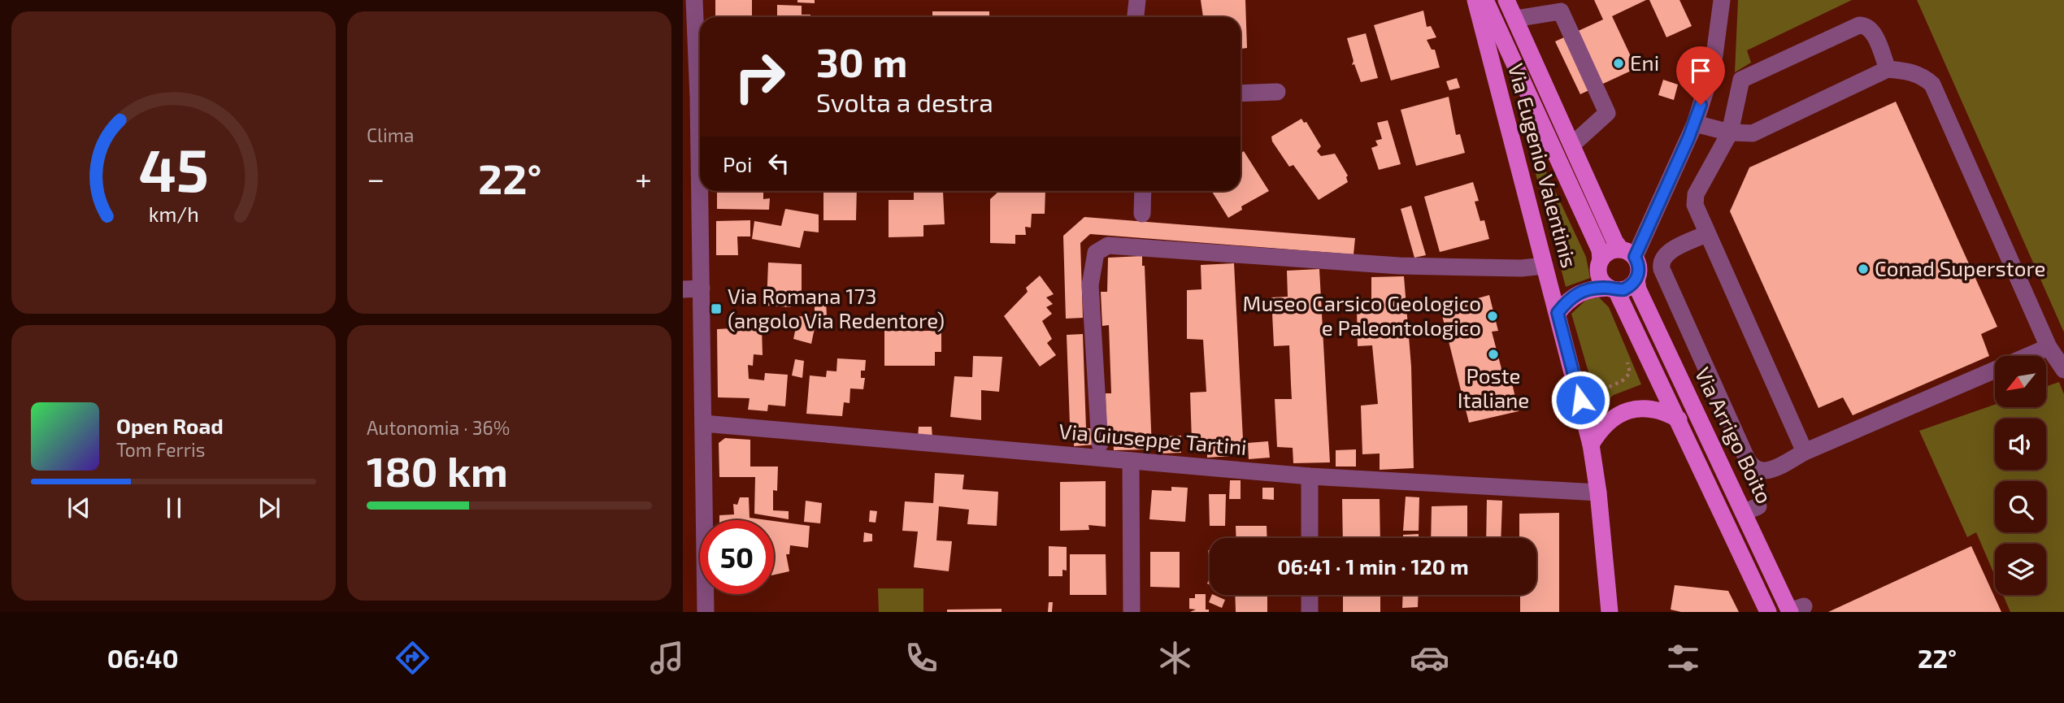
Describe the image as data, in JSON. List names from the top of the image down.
{
  "streets": {
    "main road": ["Via Eugenio Valentinis", "Via Arrigo Boito"],
    "street": ["Via Giuseppe Tartini"]
  },
  "crossings": [
    ["Via Eugenio Valentinis", "Via Giuseppe Tartini"]
  ],
  "places": {
    "other": [
      "Eni",
      "Conad Superstore",
      "Museo Carsico Geologico e Paleontologico",
      "Poste Italiane"
    ],
    "transit": ["Via Romana 173 (angolo Via Redentore)"]
  },
  "north": "bottom left",
  "page": {
    "tile": [
      "Clima",
      ["Autonomia · 36%", "180 km"]
    ],
    "turn": ["30 m", "Svolta a destra"],
    "then": "Poi",
    "heat": ["−", "22°", "+"],
    "song": ["Open Road", "Tom Ferris"],
    "limit": "50",
    "trip": "06:41 · 1 min · 120 m",
    "tabs": ["06:40", "22°"],
    "gauge": ["45", "km/h"]
  }
}
